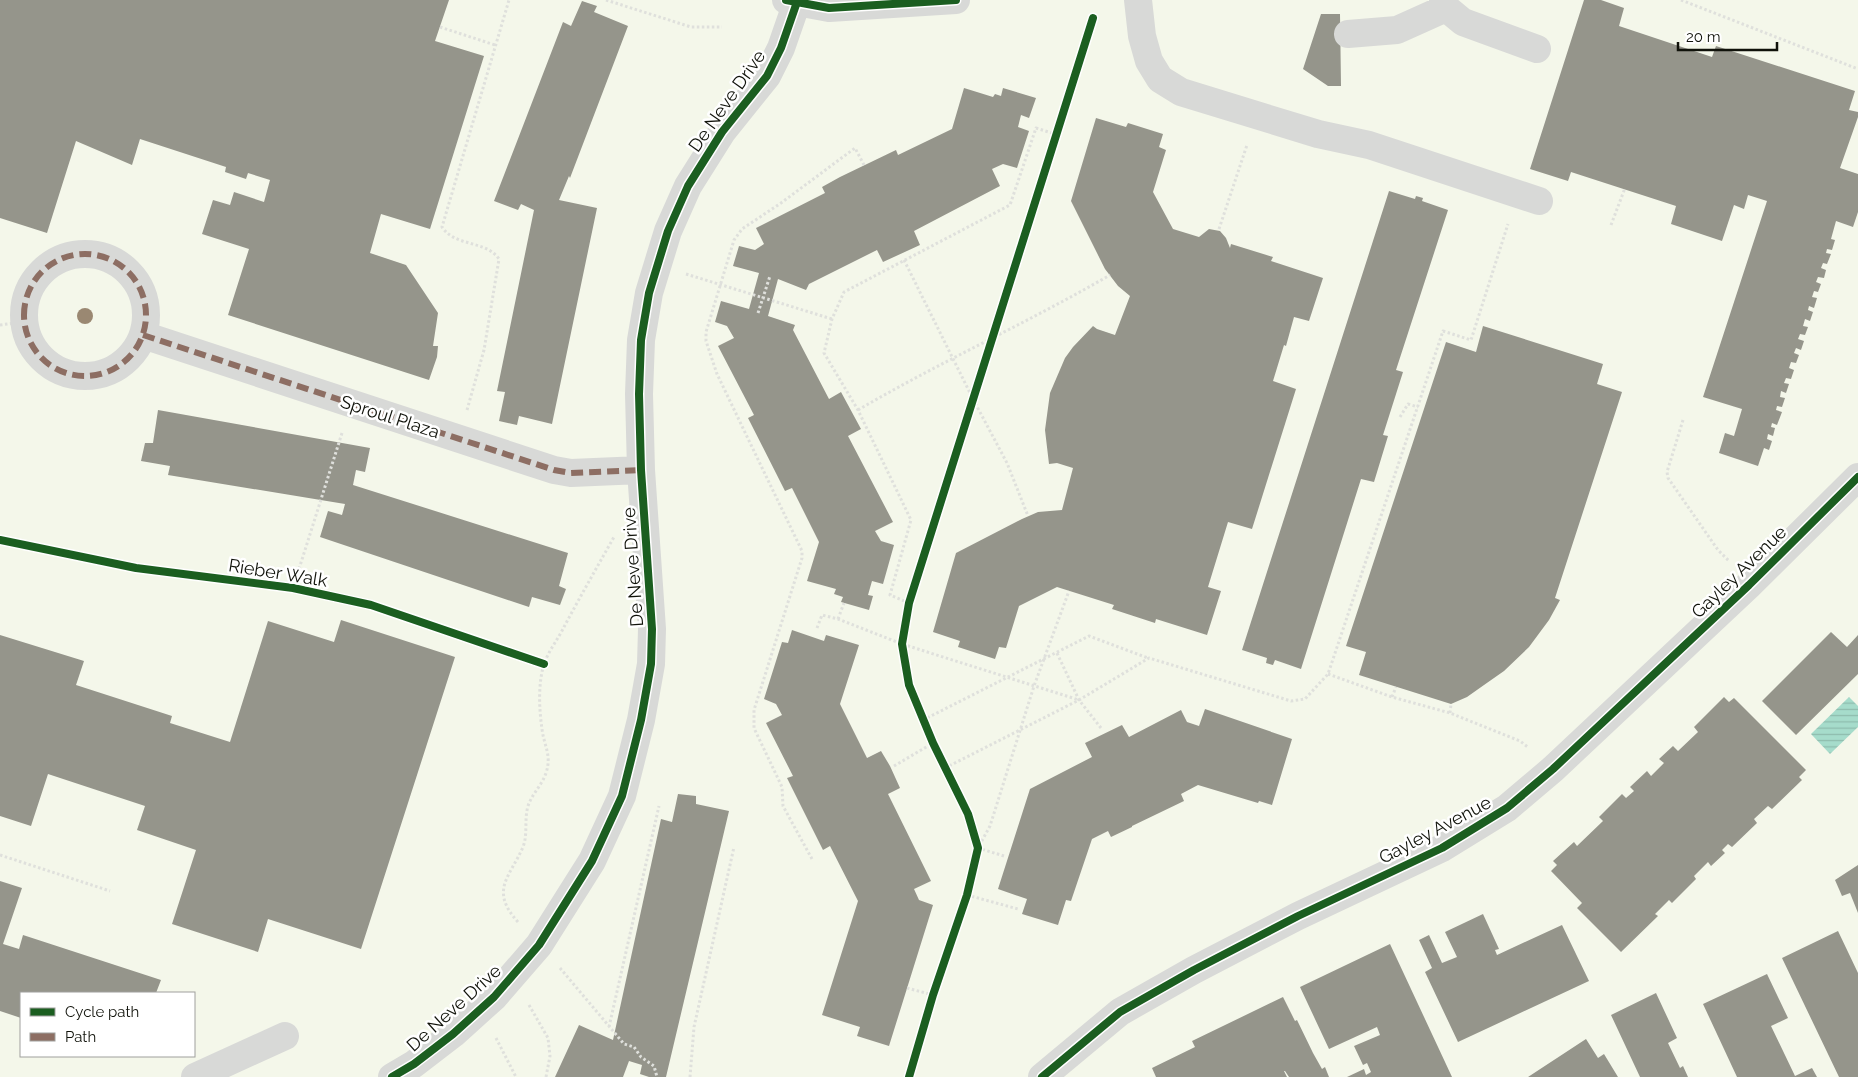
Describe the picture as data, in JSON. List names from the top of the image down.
{
  "streets": {
    "street": ["De Neve Drive", "Sproul Plaza", "Gayley Avenue"],
    "cycle path": ["Rieber Walk"]
  },
  "crossings": [
    ["De Neve Drive", "Sproul Plaza"]
  ],
  "legend": ["Cycle path", "Path"],
  "scale_bar": "20 m"
}
